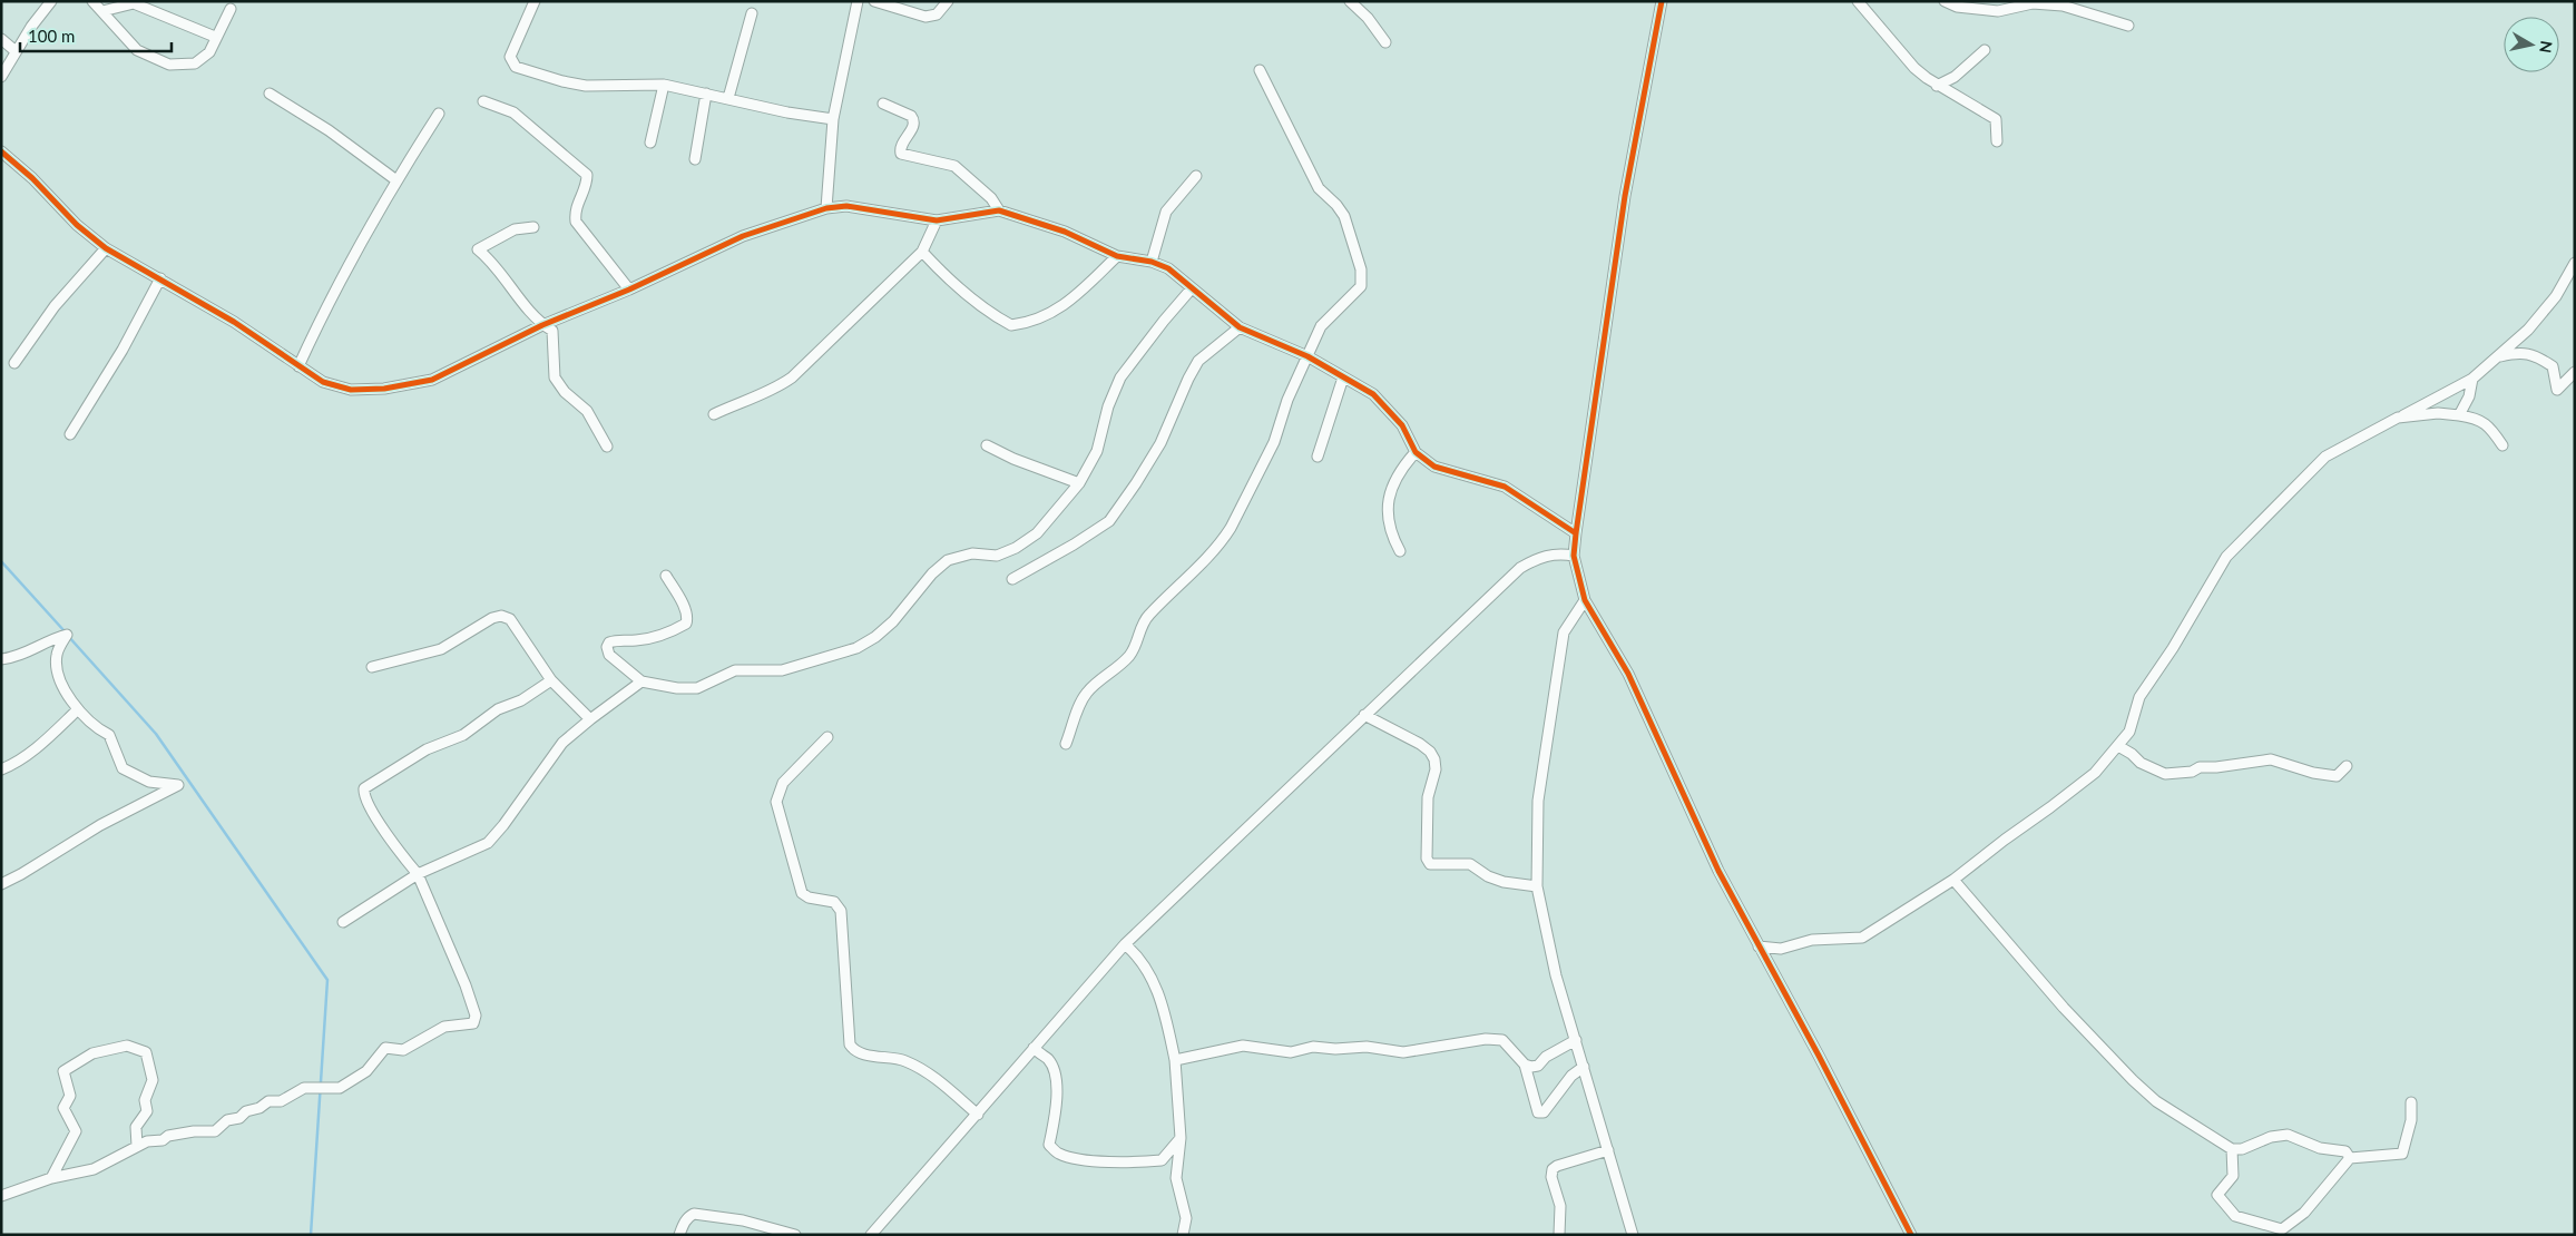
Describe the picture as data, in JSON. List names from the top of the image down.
{
  "scale_bar": "100 m",
  "north": "right"
}
